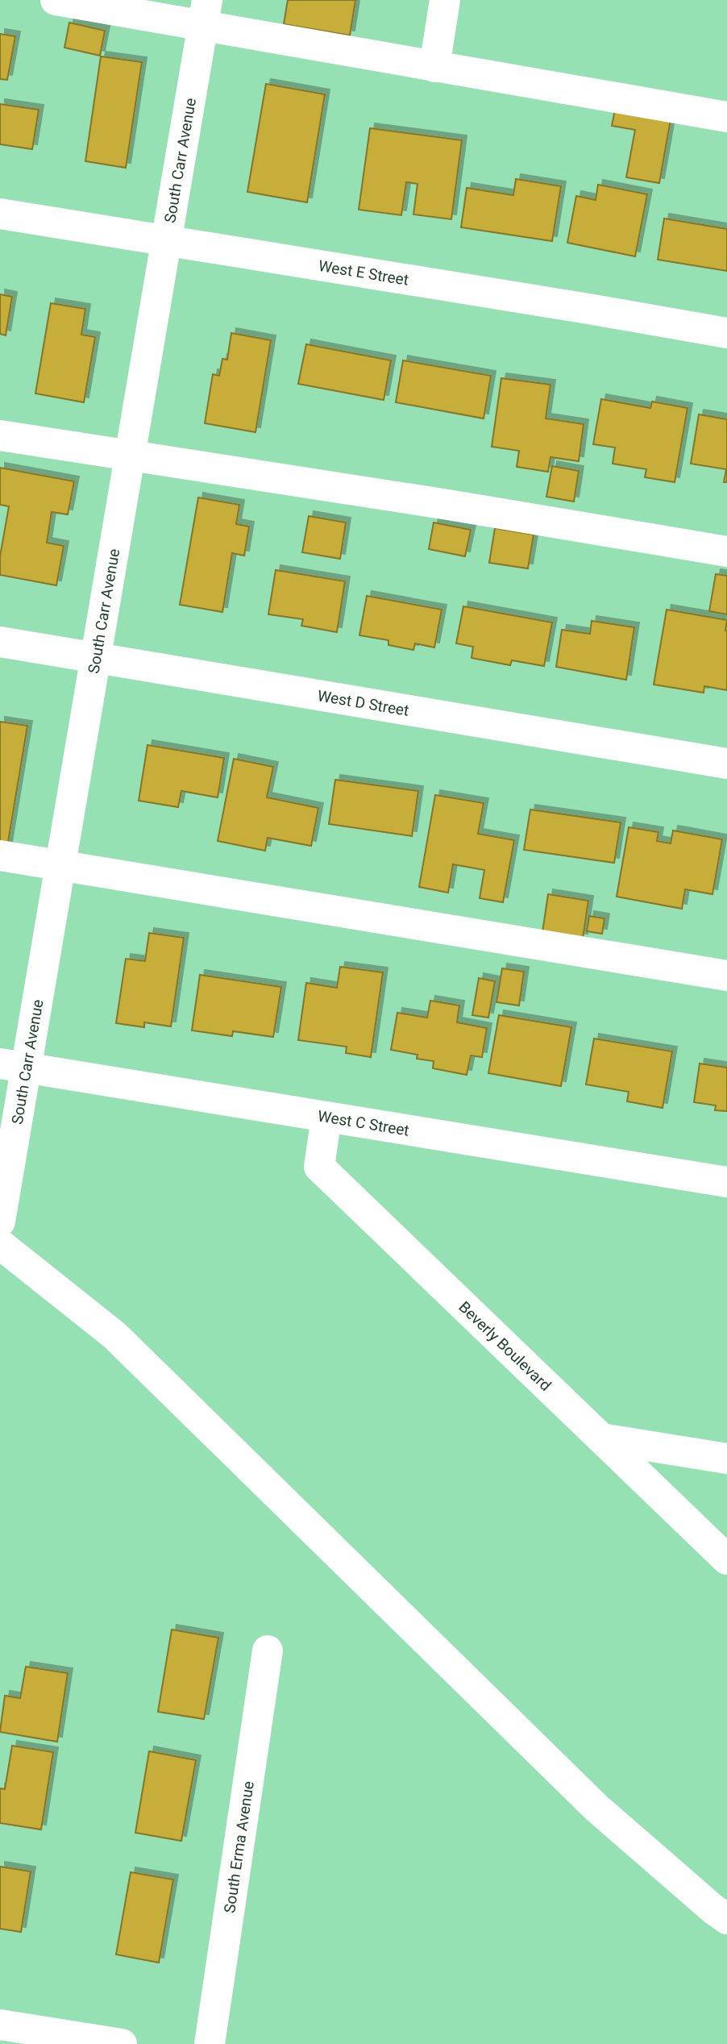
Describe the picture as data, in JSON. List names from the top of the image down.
{
  "streets": {
    "street": [
      "South Carr Avenue",
      "West E Street",
      "West D Street",
      "West C Street",
      "Beverly Boulevard",
      "South Erma Avenue"
    ]
  },
  "crossings": [
    ["South Carr Avenue", "West E Street"],
    ["South Carr Avenue", "West D Street"],
    ["South Carr Avenue", "West C Street"],
    ["West C Street", "Beverly Boulevard"]
  ]
}
